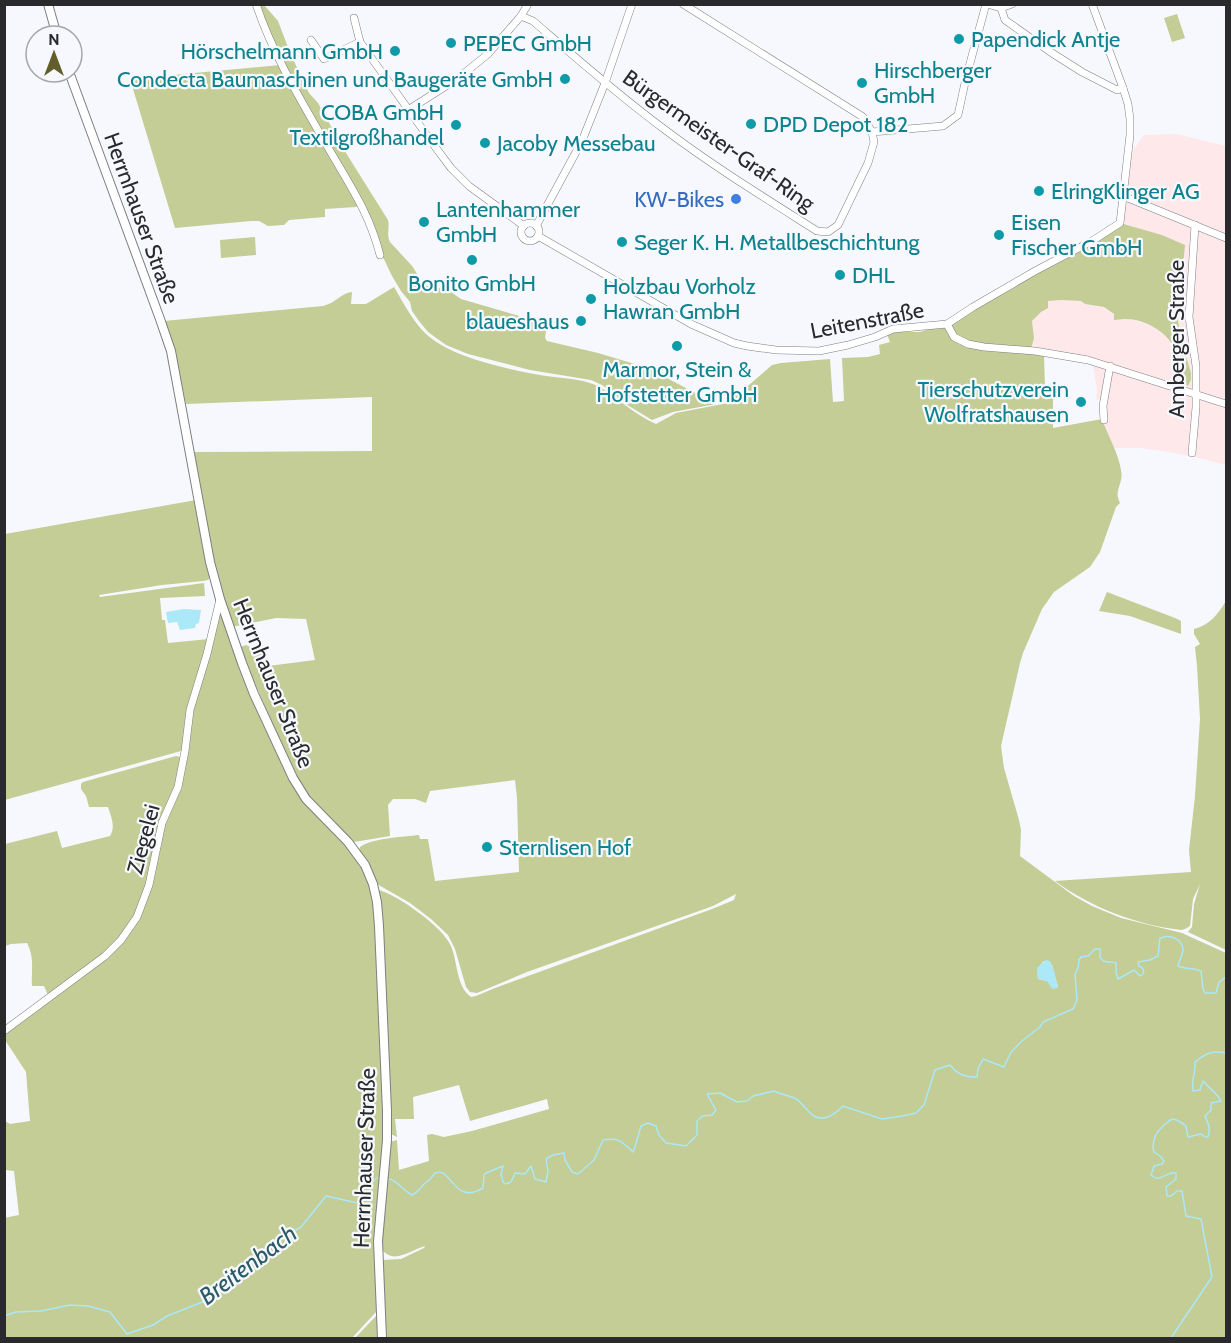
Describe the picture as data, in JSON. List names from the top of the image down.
{
  "streets": {
    "street": [
      "Bürgermeister-Graf-Ring",
      "Herrnhauser Straße",
      "Leitenstraße",
      "Amberger Straße",
      "Ziegelei"
    ]
  },
  "crossings": [
    ["Herrnhauser Straße", "Ziegelei"],
    ["Leitenstraße", "Amberger Straße"]
  ],
  "water": ["Breitenbach"],
  "places": [
    "Papendick Antje",
    "PEPEC GmbH",
    "Hörschelmann GmbH",
    "Condecta Baumaschinen und Baugeräte GmbH",
    "Hirschberger GmbH",
    "DPD Depot 182",
    "COBA GmbH Textilgroßhandel",
    "Jacoby Messebau",
    "ElringKlinger AG",
    "KW-Bikes",
    "Lantenhammer GmbH",
    "Eisen Fischer GmbH",
    "Seger K. H. Metallbeschichtung",
    "Bonito GmbH",
    "DHL",
    "Holzbau Vorholz Hawran GmbH",
    "blaueshaus",
    "Marmor, Stein & Hofstetter GmbH",
    "Tierschutzverein Wolfratshausen",
    "Sternlisen Hof"
  ],
  "north": "top"
}
